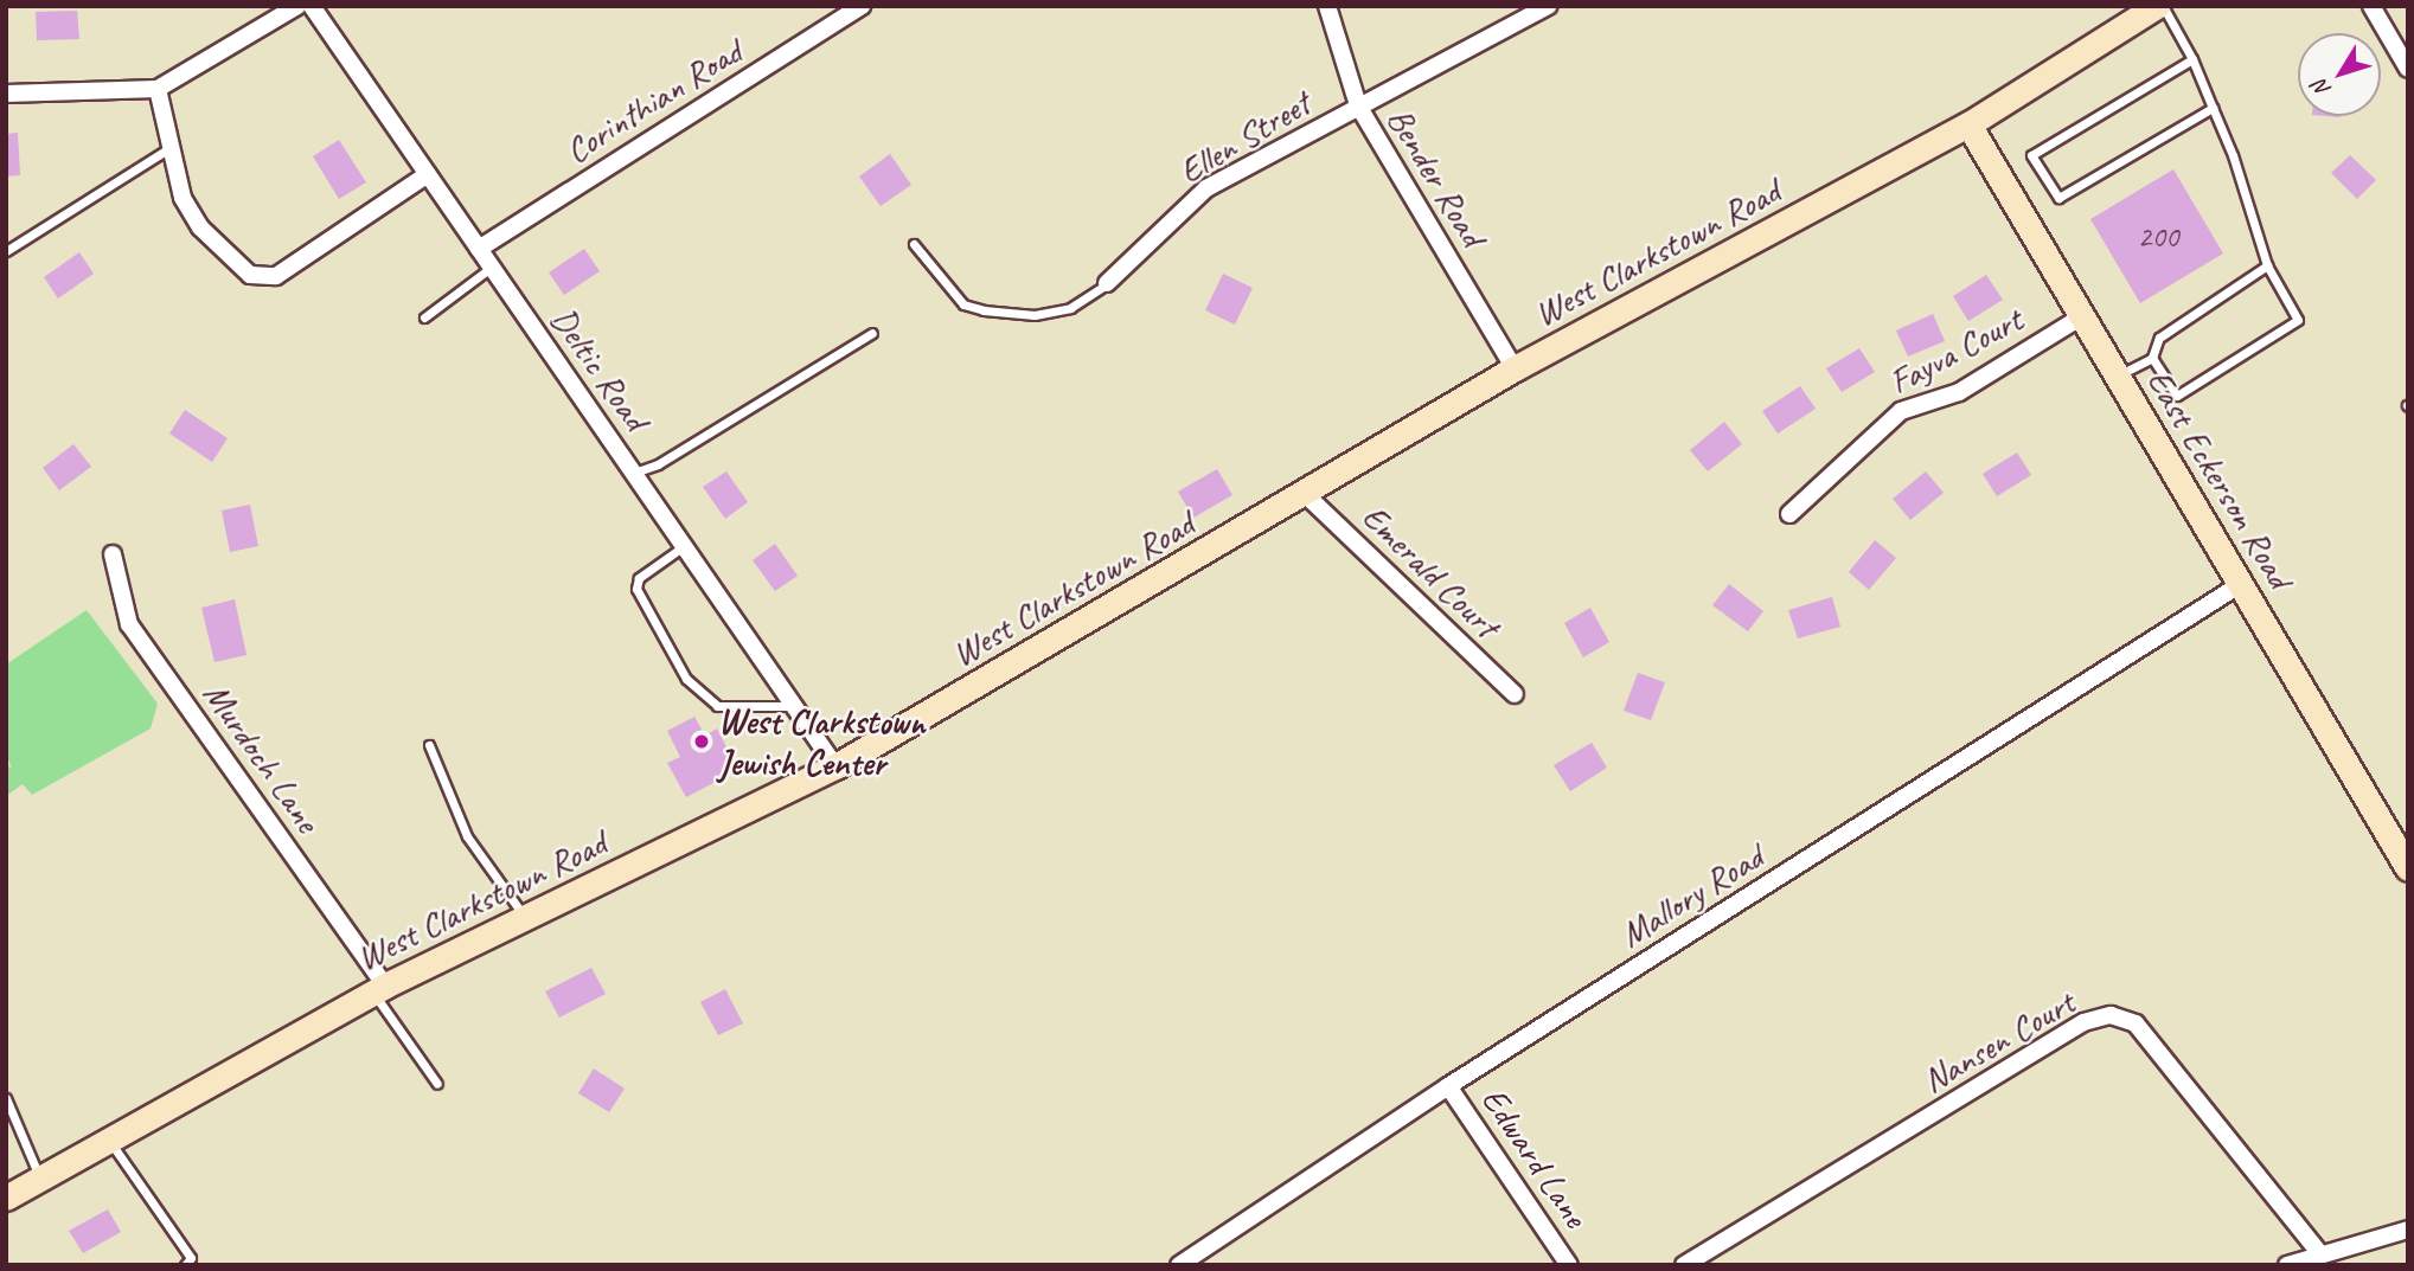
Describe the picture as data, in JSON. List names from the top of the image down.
{
  "streets": {
    "street": [
      "Corinthian Road",
      "Ellen Street",
      "Bender Road",
      "West Clarkstown Road",
      "Fayva Court",
      "Deltic Road",
      "East Eckerson Road",
      "Emerald Court",
      "Murdoch Lane",
      "Mallory Road",
      "Nansen Court",
      "Edward Lane"
    ]
  },
  "crossings": [
    ["Corinthian Road", "Deltic Road"],
    ["Ellen Street", "Bender Road"],
    ["Bender Road", "West Clarkstown Road"],
    ["West Clarkstown Road", "Deltic Road"],
    ["West Clarkstown Road", "East Eckerson Road"],
    ["West Clarkstown Road", "Emerald Court"],
    ["West Clarkstown Road", "Murdoch Lane"],
    ["Fayva Court", "East Eckerson Road"],
    ["East Eckerson Road", "Mallory Road"],
    ["Mallory Road", "Edward Lane"]
  ],
  "places": ["West Clarkstown Jewish Center"],
  "house_numbers": ["200"],
  "north": "bottom left"
}
